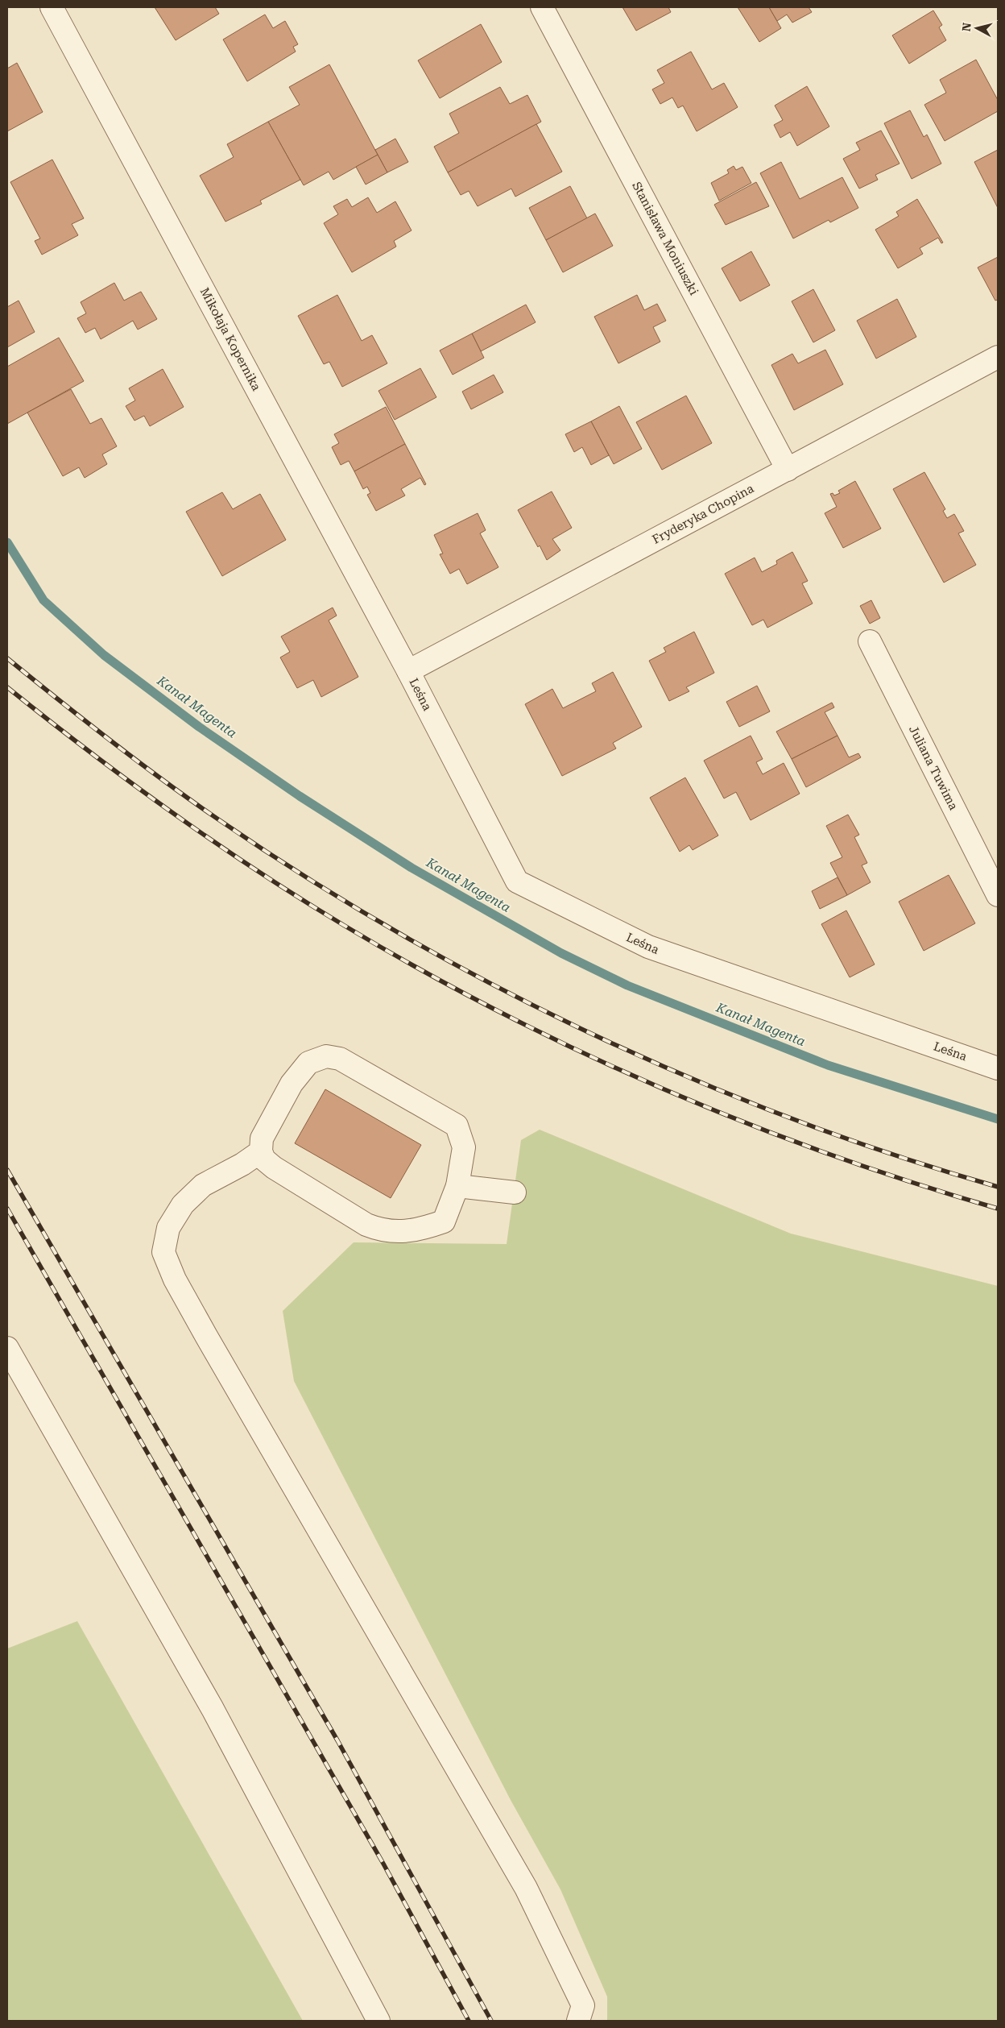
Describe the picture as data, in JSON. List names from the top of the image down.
{
  "streets": {
    "street": [
      "Stanisława Moniuszki",
      "Mikołaja Kopernika",
      "Fryderyka Chopina",
      "Leśna",
      "Juliana Tuwima"
    ]
  },
  "crossings": [
    ["Stanisława Moniuszki", "Fryderyka Chopina"],
    ["Mikołaja Kopernika", "Fryderyka Chopina"],
    ["Mikołaja Kopernika", "Leśna"],
    ["Fryderyka Chopina", "Leśna"]
  ],
  "water": ["Kanał Magenta"],
  "north": "left"
}
